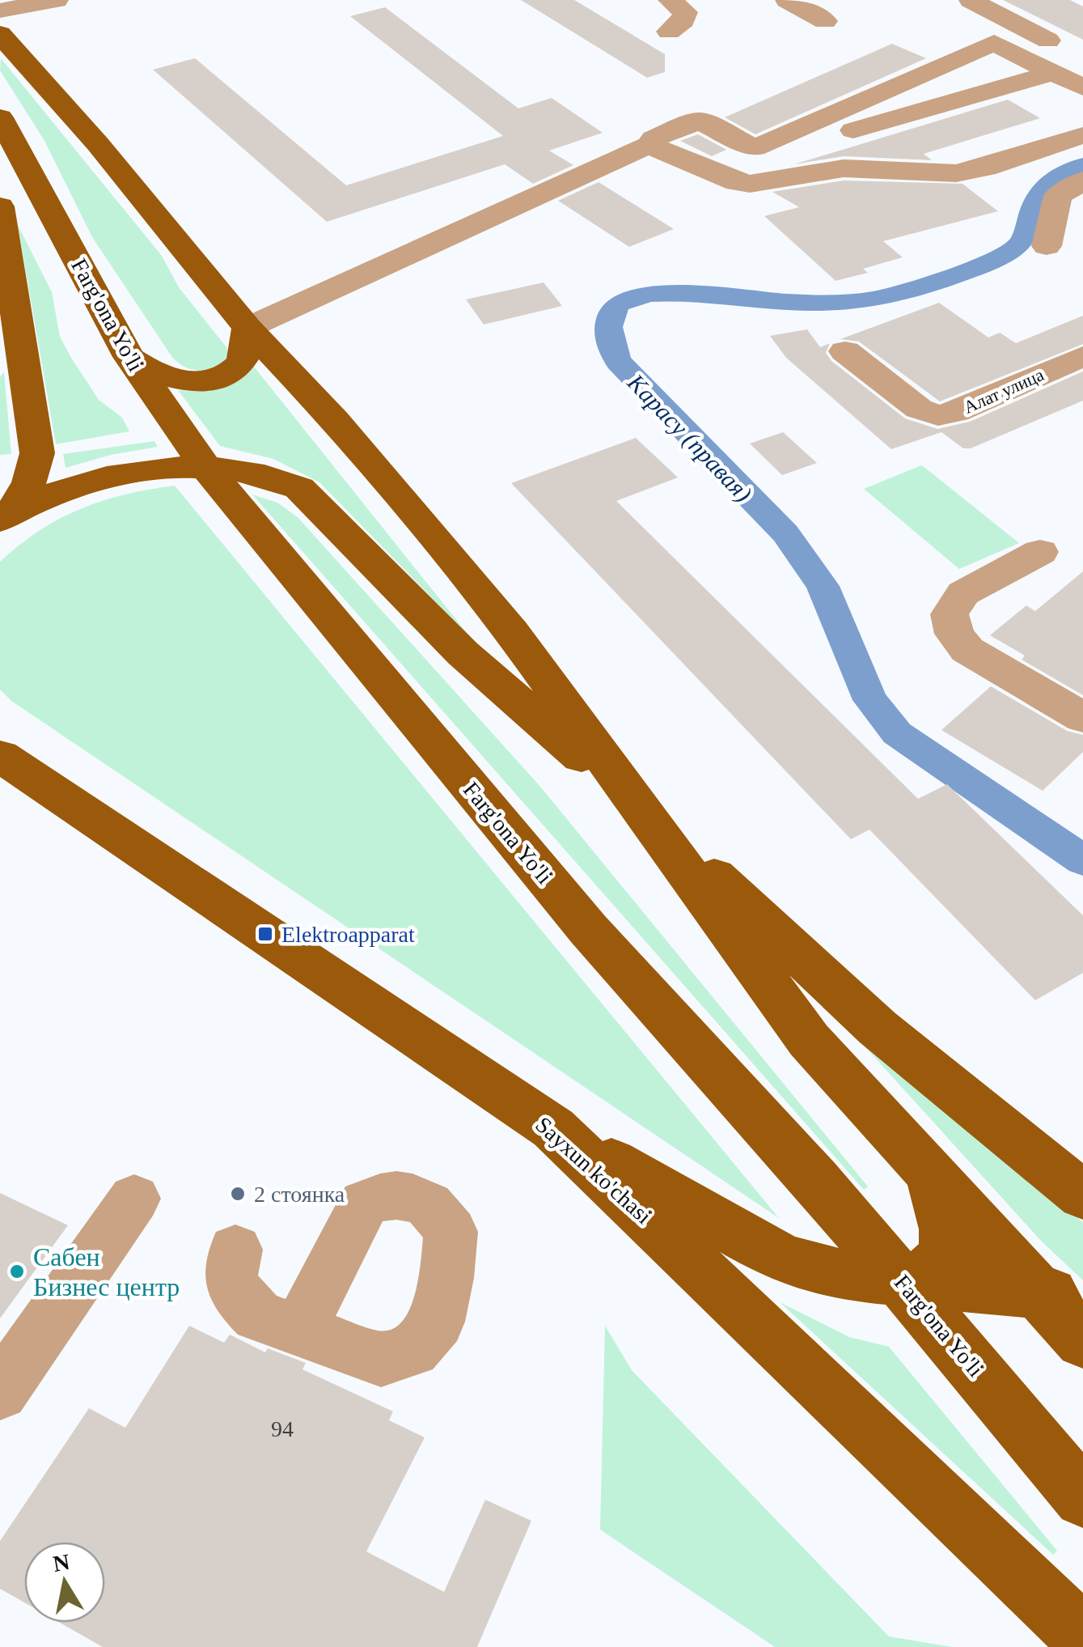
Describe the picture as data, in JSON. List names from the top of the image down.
{
  "streets": {
    "main road": ["Farg'ona Yo'li", "Sayxun ko'chasi"],
    "street": ["Алат улица"]
  },
  "water": ["Карасу (правая)"],
  "places": {
    "transit": ["Elektroapparat"],
    "other": ["2 стоянка", "Сабен Бизнес центр"]
  },
  "house_numbers": ["94"],
  "north": "top"
}
